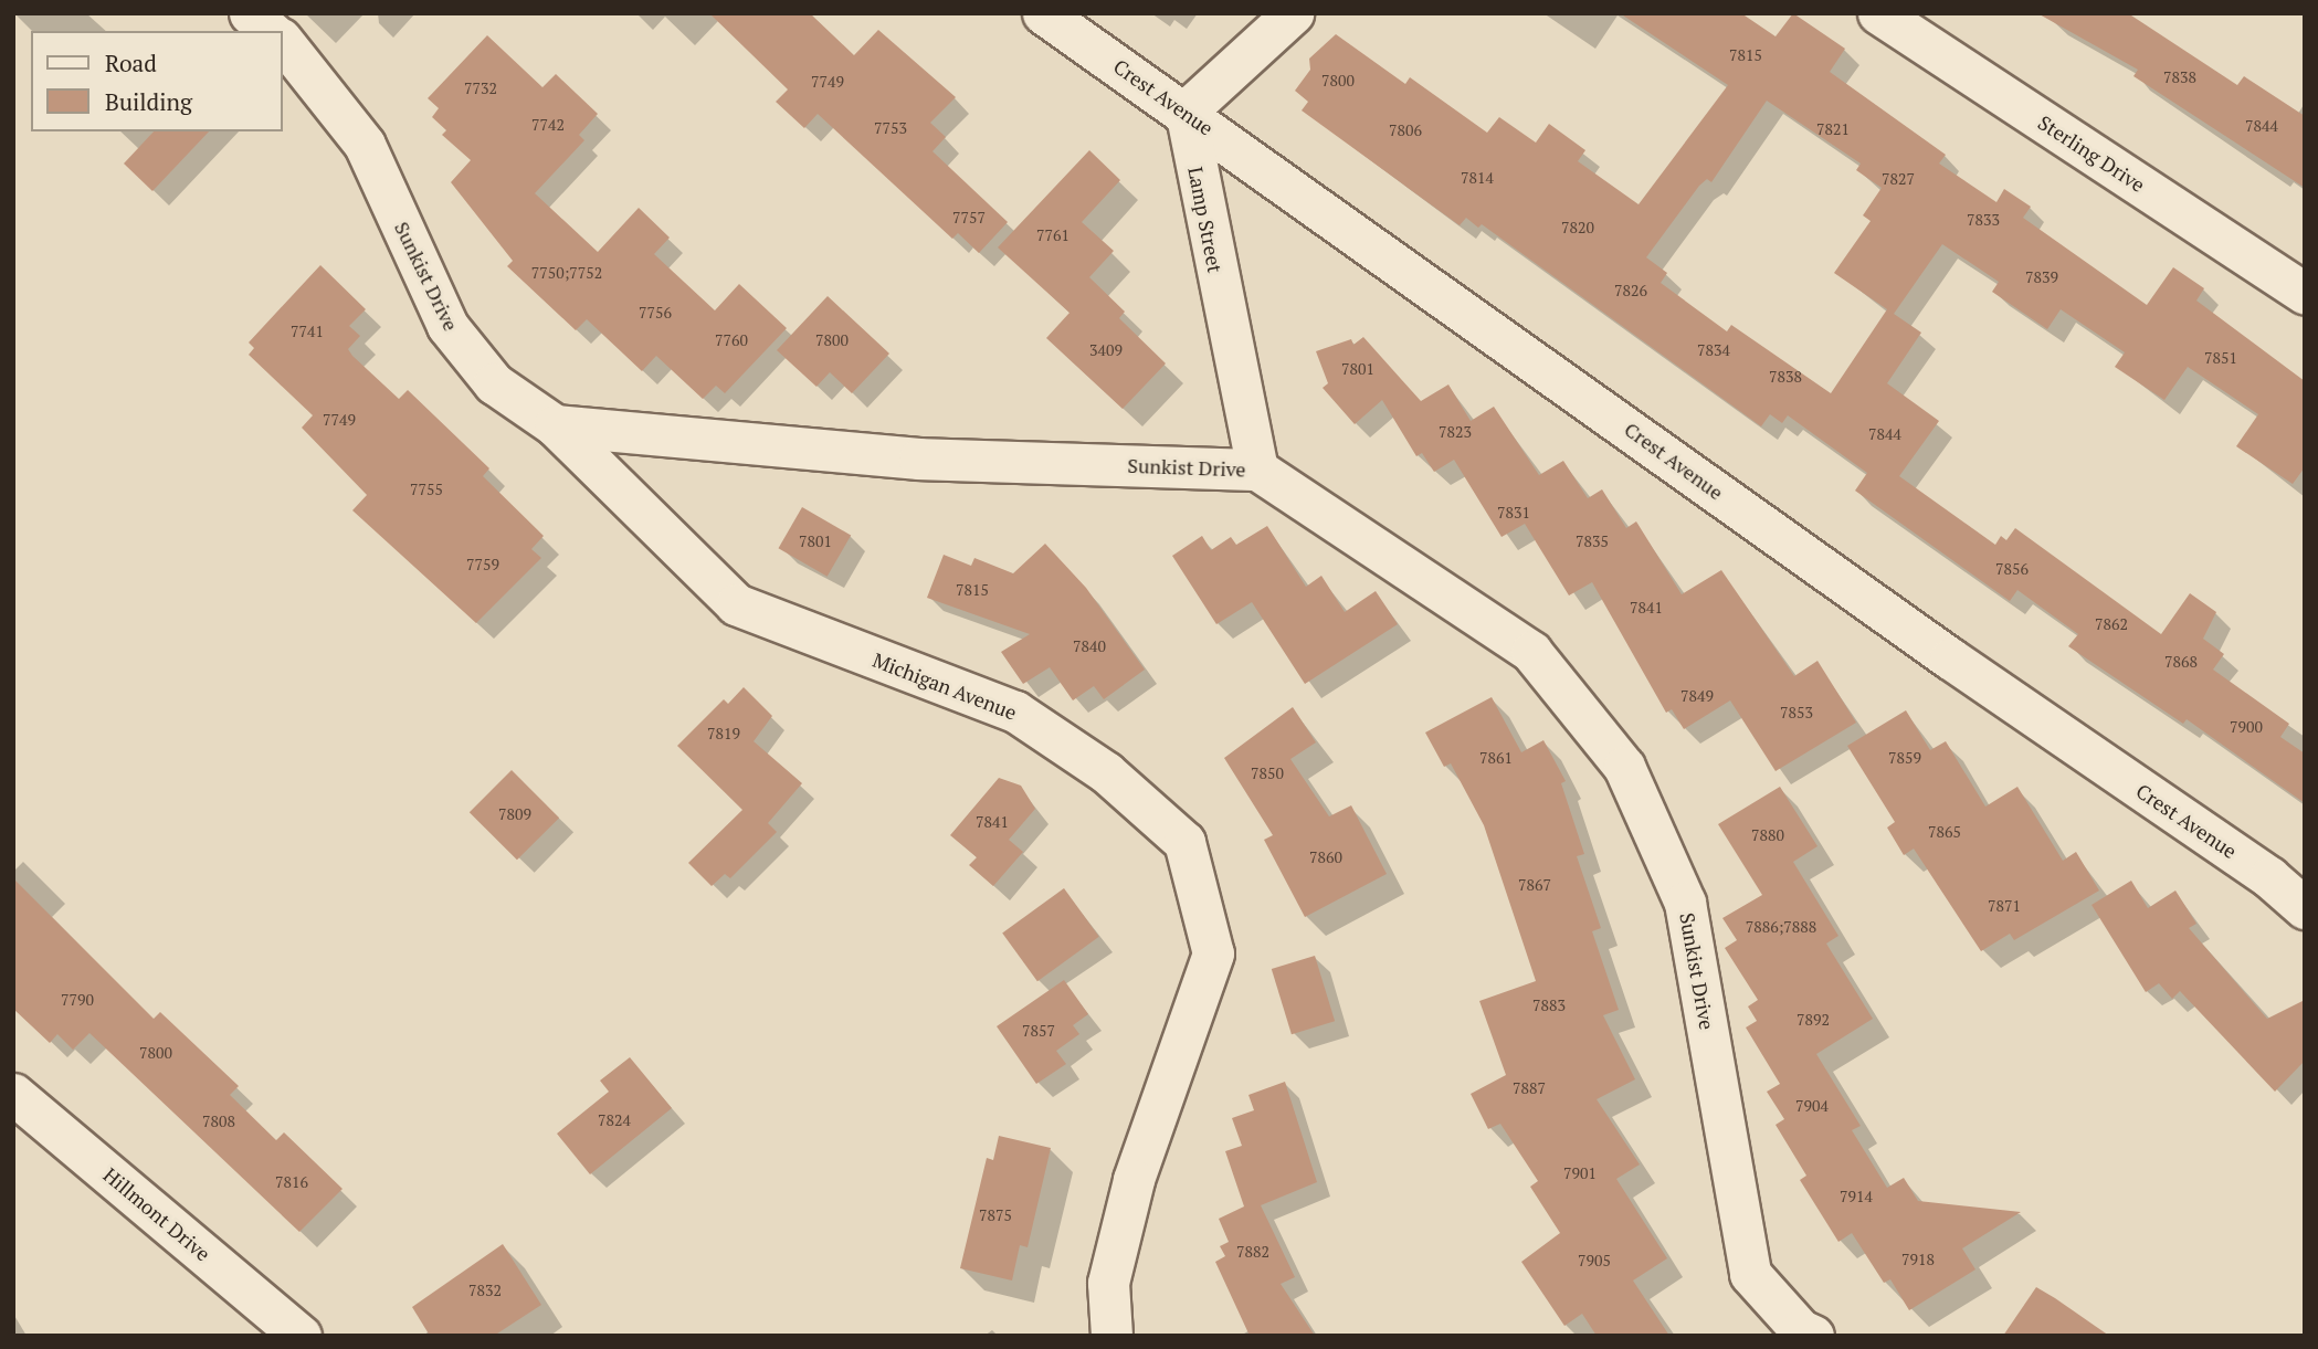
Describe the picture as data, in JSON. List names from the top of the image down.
{
  "streets": {
    "street": [
      "Crest Avenue",
      "Sterling Drive",
      "Lamp Street",
      "Sunkist Drive",
      "Michigan Avenue",
      "Hillmont Drive"
    ]
  },
  "crossings": [
    ["Crest Avenue", "Lamp Street"],
    ["Lamp Street", "Sunkist Drive"],
    ["Sunkist Drive", "Michigan Avenue"]
  ],
  "house_numbers": [
    "7815",
    "7838",
    "7800",
    "7749",
    "7732",
    "7742",
    "7844",
    "7753",
    "7821",
    "7806",
    "7814",
    "7827",
    "7757",
    "7833",
    "7820",
    "7761",
    "7750;7752",
    "7839",
    "7826",
    "7756",
    "7741",
    "7760",
    "7800",
    "3409",
    "7834",
    "7851",
    "7801",
    "7838",
    "7749",
    "7823",
    "7844",
    "7755",
    "7831",
    "7801",
    "7835",
    "7759",
    "7856",
    "7815",
    "7841",
    "7862",
    "7840",
    "7868",
    "7849",
    "7853",
    "7900",
    "7819",
    "7861",
    "7859",
    "7850",
    "7809",
    "7841",
    "7865",
    "7880",
    "7860",
    "7867",
    "7871",
    "7886;7888",
    "7790",
    "7883",
    "7892",
    "7857",
    "7800",
    "7887",
    "7904",
    "7824",
    "7808",
    "7901",
    "7816",
    "7914",
    "7875",
    "7882",
    "7918",
    "7905",
    "7832"
  ],
  "legend": ["Road", "Building"]
}
